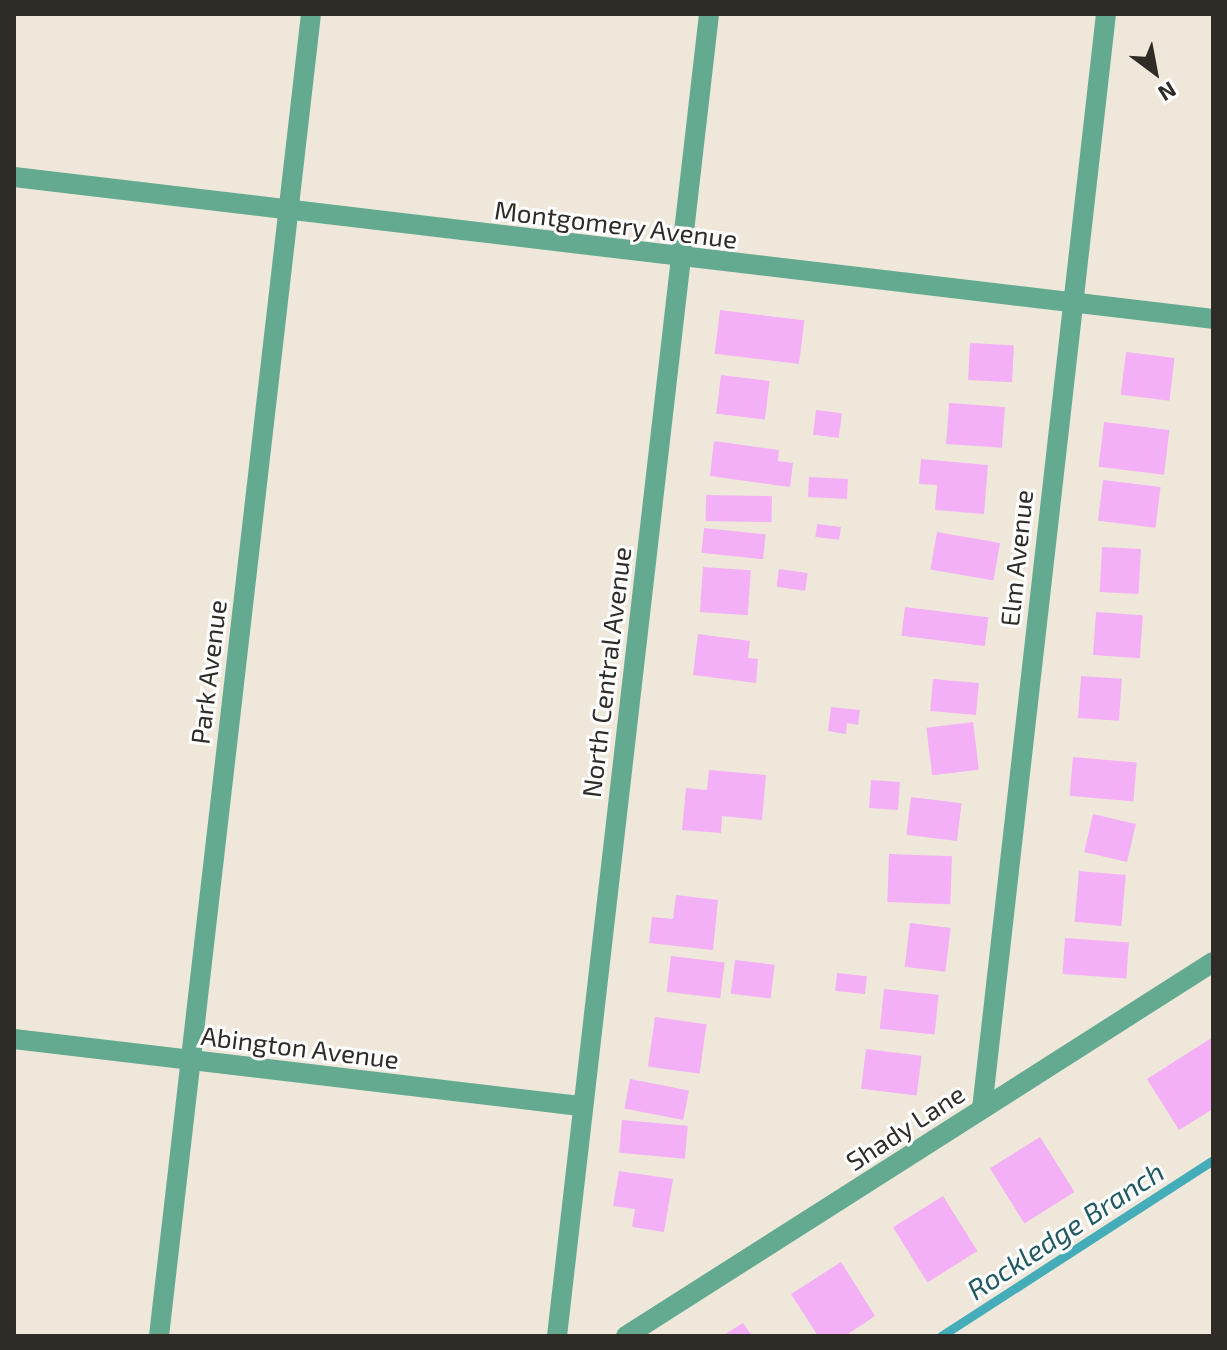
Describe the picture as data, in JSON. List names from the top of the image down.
{
  "streets": {
    "street": [
      "Montgomery Avenue",
      "Elm Avenue",
      "Park Avenue",
      "North Central Avenue",
      "Abington Avenue",
      "Shady Lane"
    ]
  },
  "crossings": [
    ["Montgomery Avenue", "Elm Avenue"],
    ["Montgomery Avenue", "Park Avenue"],
    ["Montgomery Avenue", "North Central Avenue"],
    ["Elm Avenue", "Shady Lane"],
    ["Park Avenue", "Abington Avenue"],
    ["North Central Avenue", "Abington Avenue"]
  ],
  "water": ["Rockledge Branch"],
  "north": "bottom right"
}
